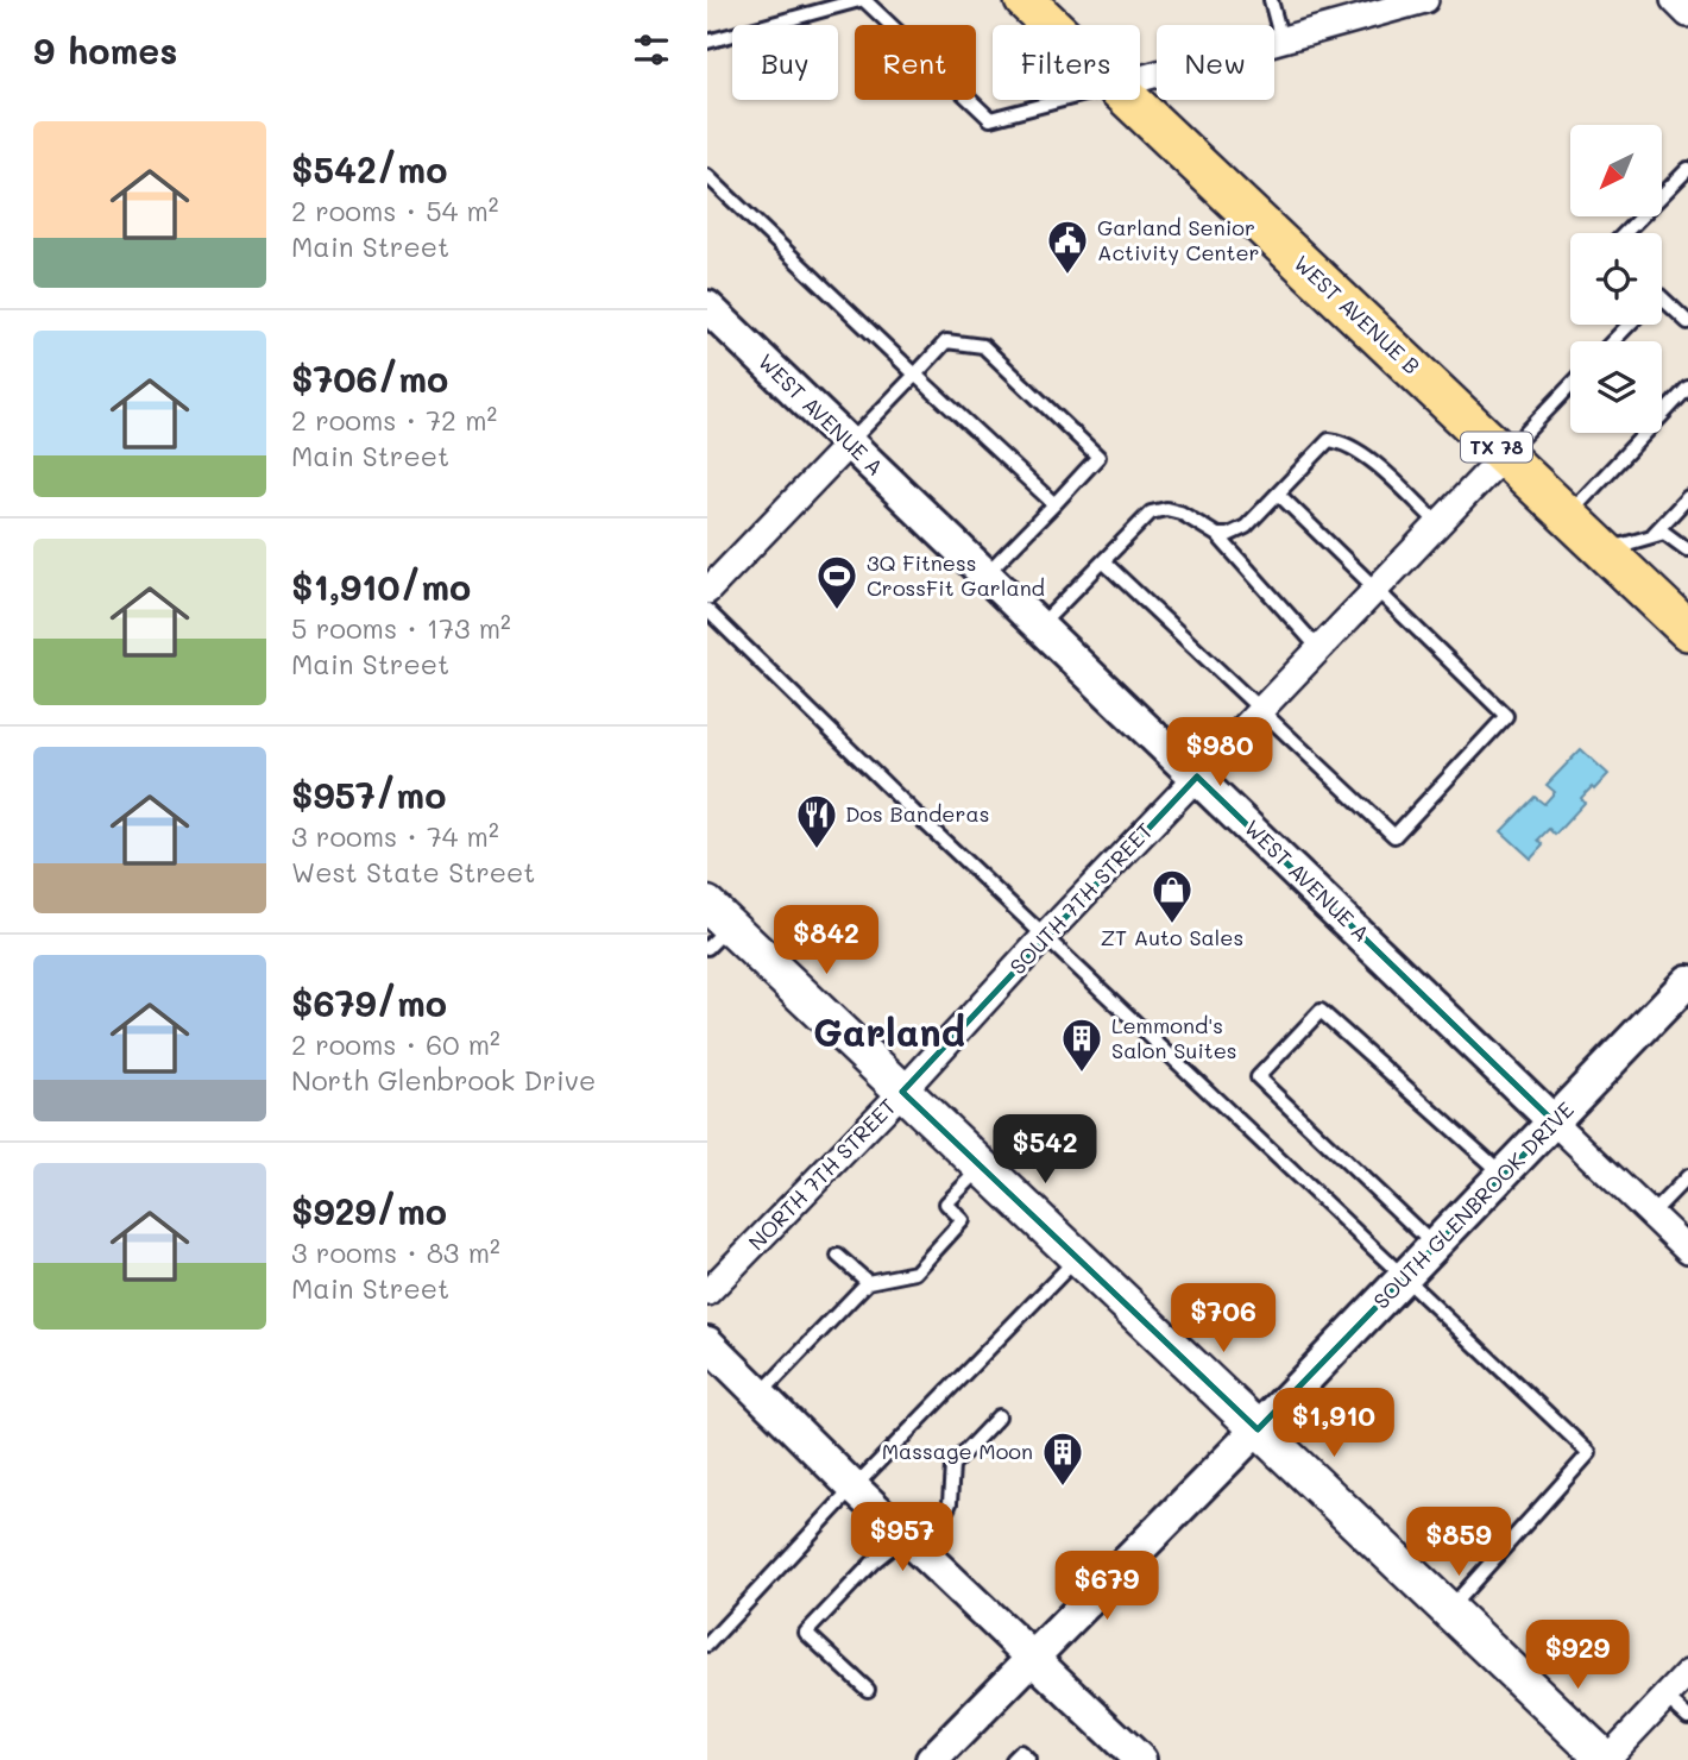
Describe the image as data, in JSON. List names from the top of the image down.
{
  "streets": {
    "main road": ["WEST AVENUE B", "TX 78"],
    "street": [
      "WEST AVENUE A",
      "SOUTH 7TH STREET",
      "NORTH 7TH STREET",
      "SOUTH GLENBROOK DRIVE"
    ]
  },
  "crossings": [
    ["WEST AVENUE B", "SOUTH 7TH STREET"],
    ["WEST AVENUE A", "SOUTH 7TH STREET"],
    ["WEST AVENUE A", "SOUTH GLENBROOK DRIVE"],
    ["SOUTH 7TH STREET", "NORTH 7TH STREET"]
  ],
  "districts": ["Garland"],
  "places": {
    "public building": ["Garland Senior Activity Center"],
    "sports": ["3Q Fitness CrossFit Garland"],
    "restaurant": ["Dos Banderas"],
    "shop": ["ZT Auto Sales"],
    "building": ["Lemmond's Salon Suites", "Massage Moon"]
  },
  "north": "bottom left",
  "page": {
    "heading": "9 homes",
    "chip": [
      "Buy",
      "Rent",
      "Filters",
      "New"
    ],
    "list": [
      {
        "name": "$542/mo",
        "note": "2 rooms · 54 m² · Main Street"
      },
      {
        "name": "$706/mo",
        "note": "2 rooms · 72 m² · Main Street"
      },
      {
        "name": "$1,910/mo",
        "note": "5 rooms · 173 m² · Main Street"
      },
      {
        "name": "$957/mo",
        "note": "3 rooms · 74 m² · West State Street"
      },
      {
        "name": "$679/mo",
        "note": "2 rooms · 60 m² · North Glenbrook Drive"
      },
      {
        "name": "$929/mo",
        "note": "3 rooms · 83 m² · Main Street"
      }
    ],
    "price": [
      "$980",
      "$842",
      "$542",
      "$706",
      "$1,910",
      "$957",
      "$859",
      "$679",
      "$929"
    ]
  }
}
